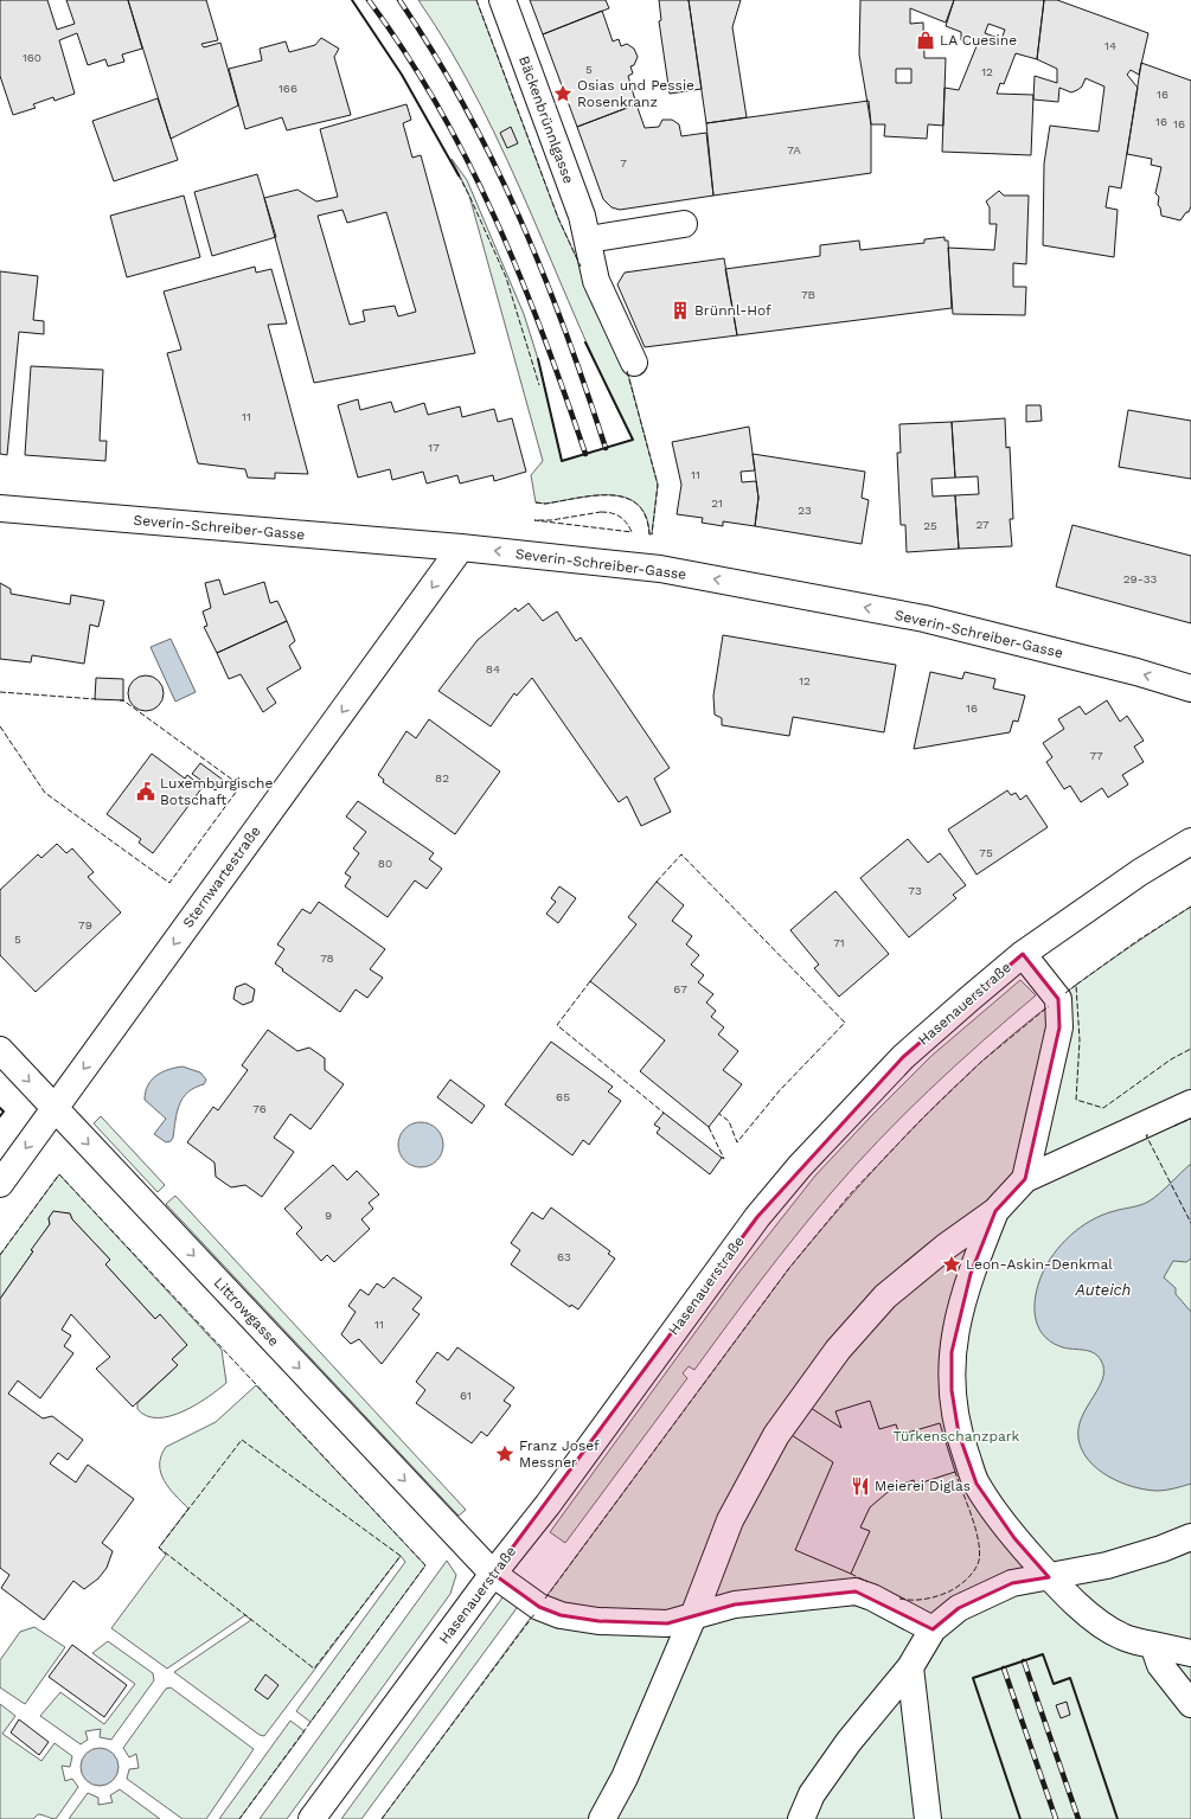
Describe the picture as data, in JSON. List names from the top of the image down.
{
  "streets": {
    "street": [
      "Bäckenbrünnlgasse",
      "Severin-Schreiber-Gasse",
      "Sternwartestraße",
      "Hasenauerstraße",
      "Littrowgasse"
    ]
  },
  "crossings": [
    ["Severin-Schreiber-Gasse", "Sternwartestraße"],
    ["Sternwartestraße", "Littrowgasse"],
    ["Hasenauerstraße", "Littrowgasse"]
  ],
  "one_way": ["Severin-Schreiber-Gasse", "Sternwartestraße", "Littrowgasse"],
  "water": ["Auteich"],
  "parks": ["Türkenschanzpark"],
  "places": {
    "shop": ["LA Cuesine"],
    "place": ["Osias und Pessie Rosenkranz", "Leon-Askin-Denkmal", "Franz Josef Messner"],
    "building": ["Brünnl-Hof"],
    "public building": ["Luxemburgische Botschaft"],
    "restaurant": ["Meierei Diglas"]
  },
  "house_numbers": [
    "14",
    "160",
    "5",
    "12",
    "166",
    "16",
    "16",
    "16",
    "7A",
    "7",
    "7B",
    "11",
    "17",
    "11",
    "21",
    "23",
    "27",
    "25",
    "29-33",
    "84",
    "12",
    "16",
    "77",
    "82",
    "75",
    "80",
    "73",
    "79",
    "5",
    "71",
    "78",
    "67",
    "65",
    "76",
    "9",
    "63",
    "11",
    "61"
  ]
}
